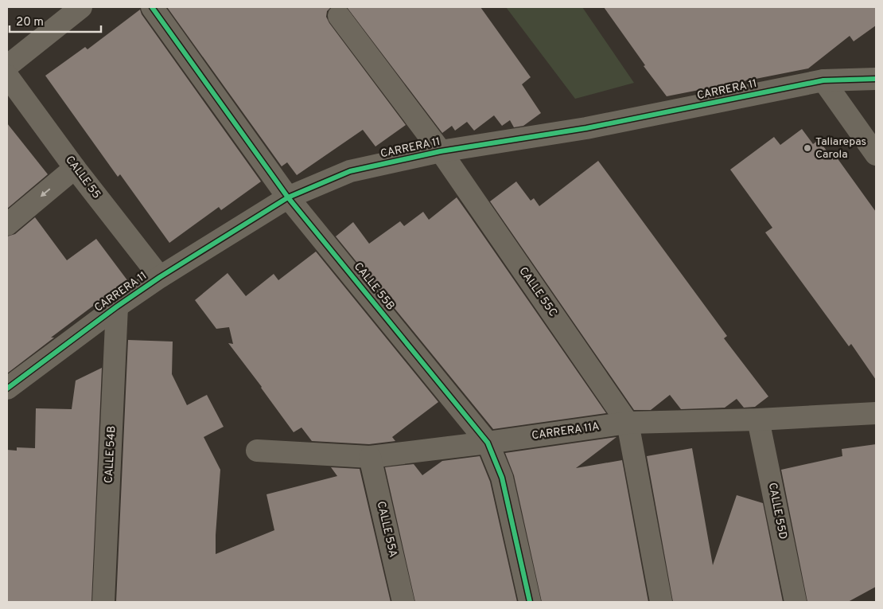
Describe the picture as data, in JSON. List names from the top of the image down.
{
  "streets": {
    "street": [
      "CARRERA 11",
      "CALLE 55",
      "CALLE 55B",
      "CALLE 55C",
      "CARRERA 11A",
      "CALLE 54B",
      "CALLE 55D",
      "CALLE 55A"
    ]
  },
  "crossings": [
    ["CARRERA 11", "CALLE 55"],
    ["CARRERA 11", "CALLE 55B"],
    ["CARRERA 11", "CALLE 55C"],
    ["CARRERA 11", "CALLE 54B"],
    ["CALLE 55B", "CARRERA 11A"],
    ["CALLE 55C", "CARRERA 11A"],
    ["CARRERA 11A", "CALLE 55D"],
    ["CARRERA 11A", "CALLE 55A"]
  ],
  "places": ["Taliarepas Carola"],
  "scale_bar": "20 m"
}
